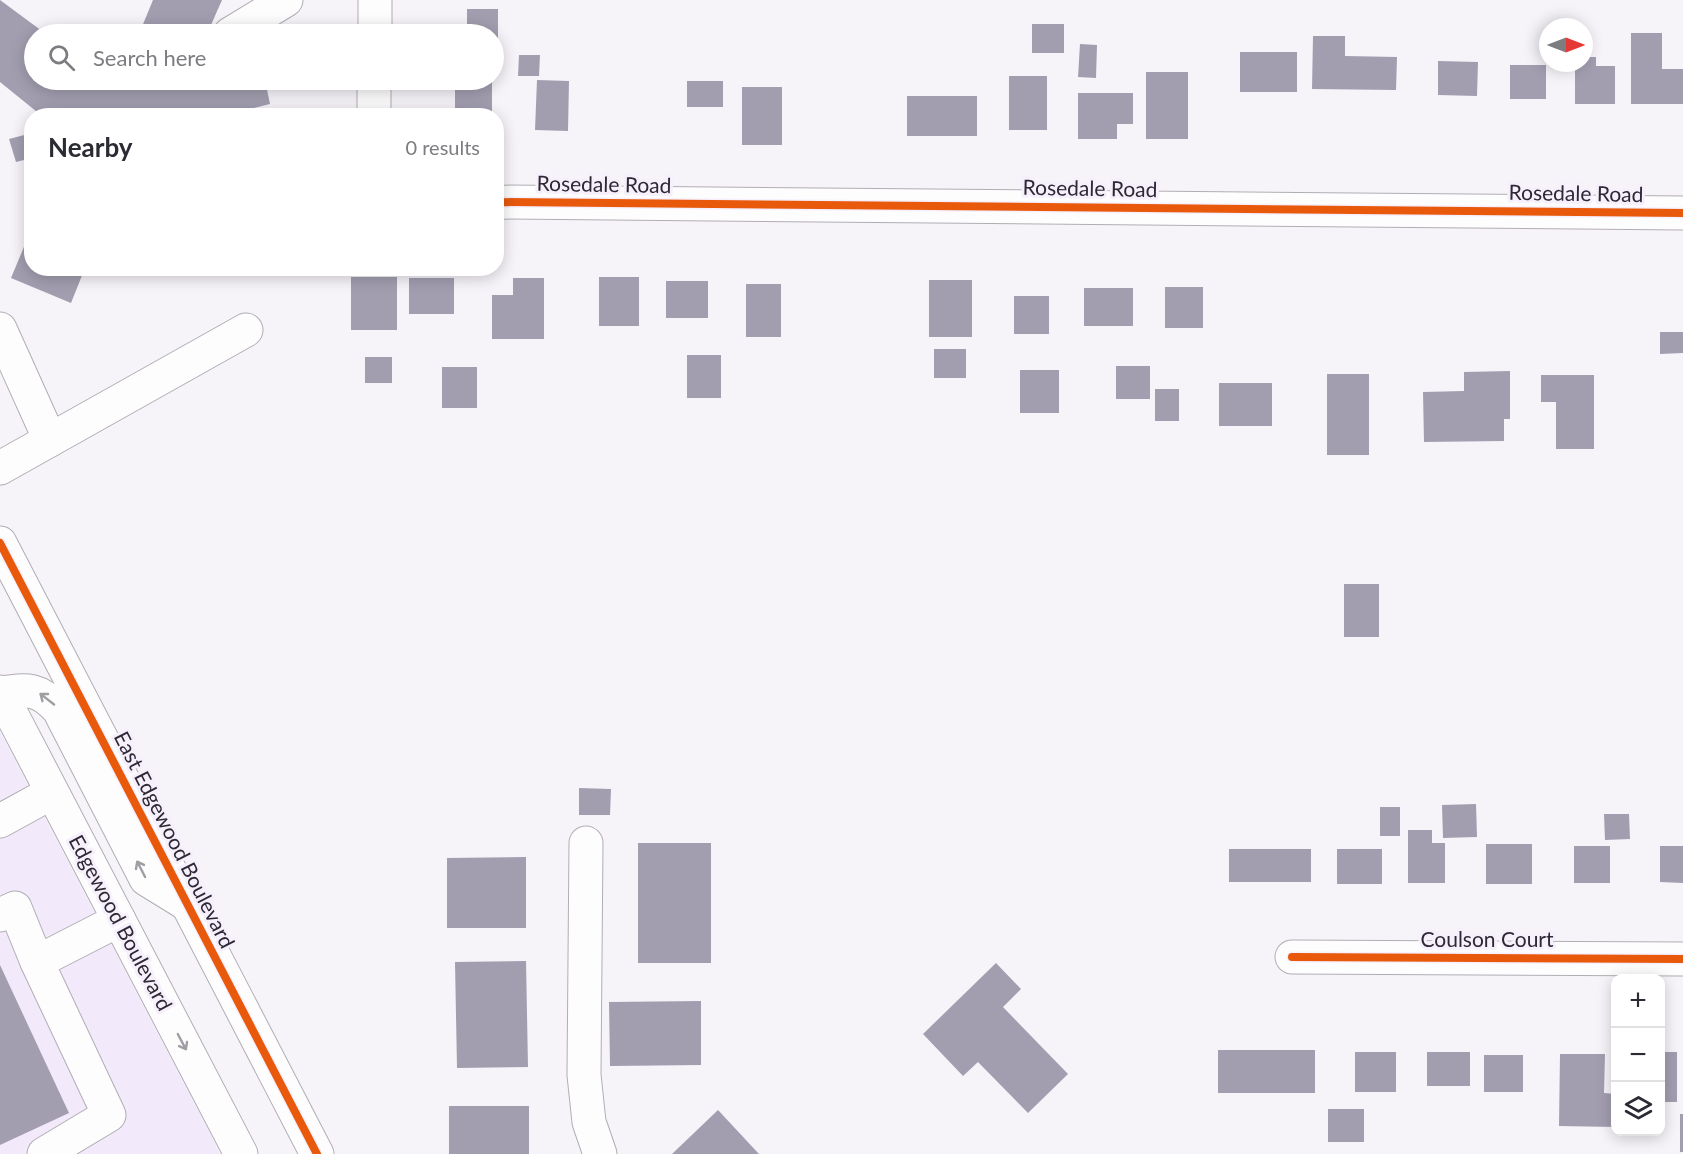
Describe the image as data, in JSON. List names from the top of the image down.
{
  "streets": {
    "street": [
      "Rosedale Road",
      "East Edgewood Boulevard",
      "Edgewood Boulevard",
      "Coulson Court"
    ]
  },
  "one_way": ["Edgewood Boulevard"],
  "north": "right",
  "page": {
    "search": "Search here",
    "heading": ["Nearby", "0 results"],
    "map_buttons": ["+", "−"]
  }
}
